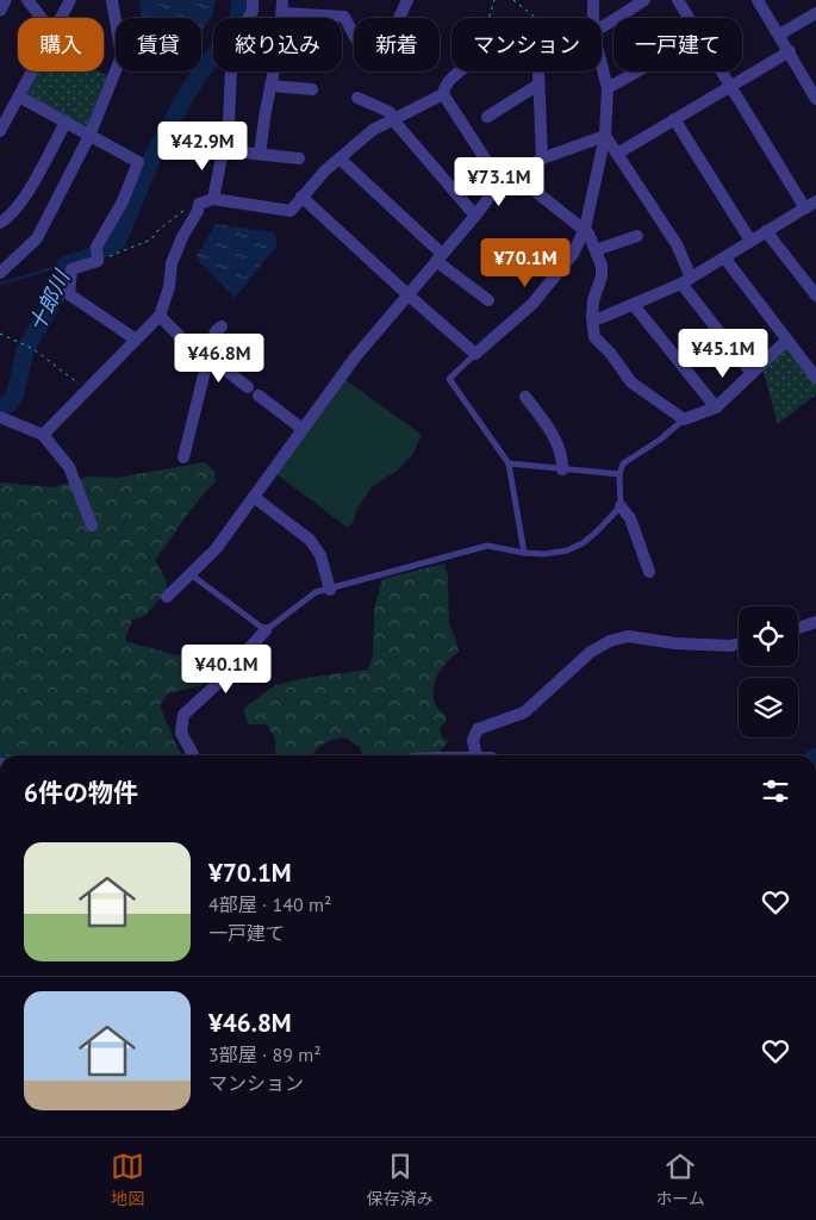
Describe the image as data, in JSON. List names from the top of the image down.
{
  "water": ["十郎川"],
  "page": {
    "chip": [
      "購入",
      "賃貸",
      "絞り込み",
      "新着",
      "マンション",
      "一戸建て"
    ],
    "price": [
      "¥42.9M",
      "¥73.1M",
      "¥70.1M",
      "¥45.1M",
      "¥46.8M",
      "¥40.1M"
    ],
    "heading": "6件の物件",
    "list": [
      {
        "name": "¥70.1M",
        "note": "4部屋 · 140 m² · 一戸建て"
      },
      {
        "name": "¥46.8M",
        "note": "3部屋 · 89 m² · マンション"
      }
    ],
    "tabs": ["地図", "保存済み", "ホーム"]
  }
}
